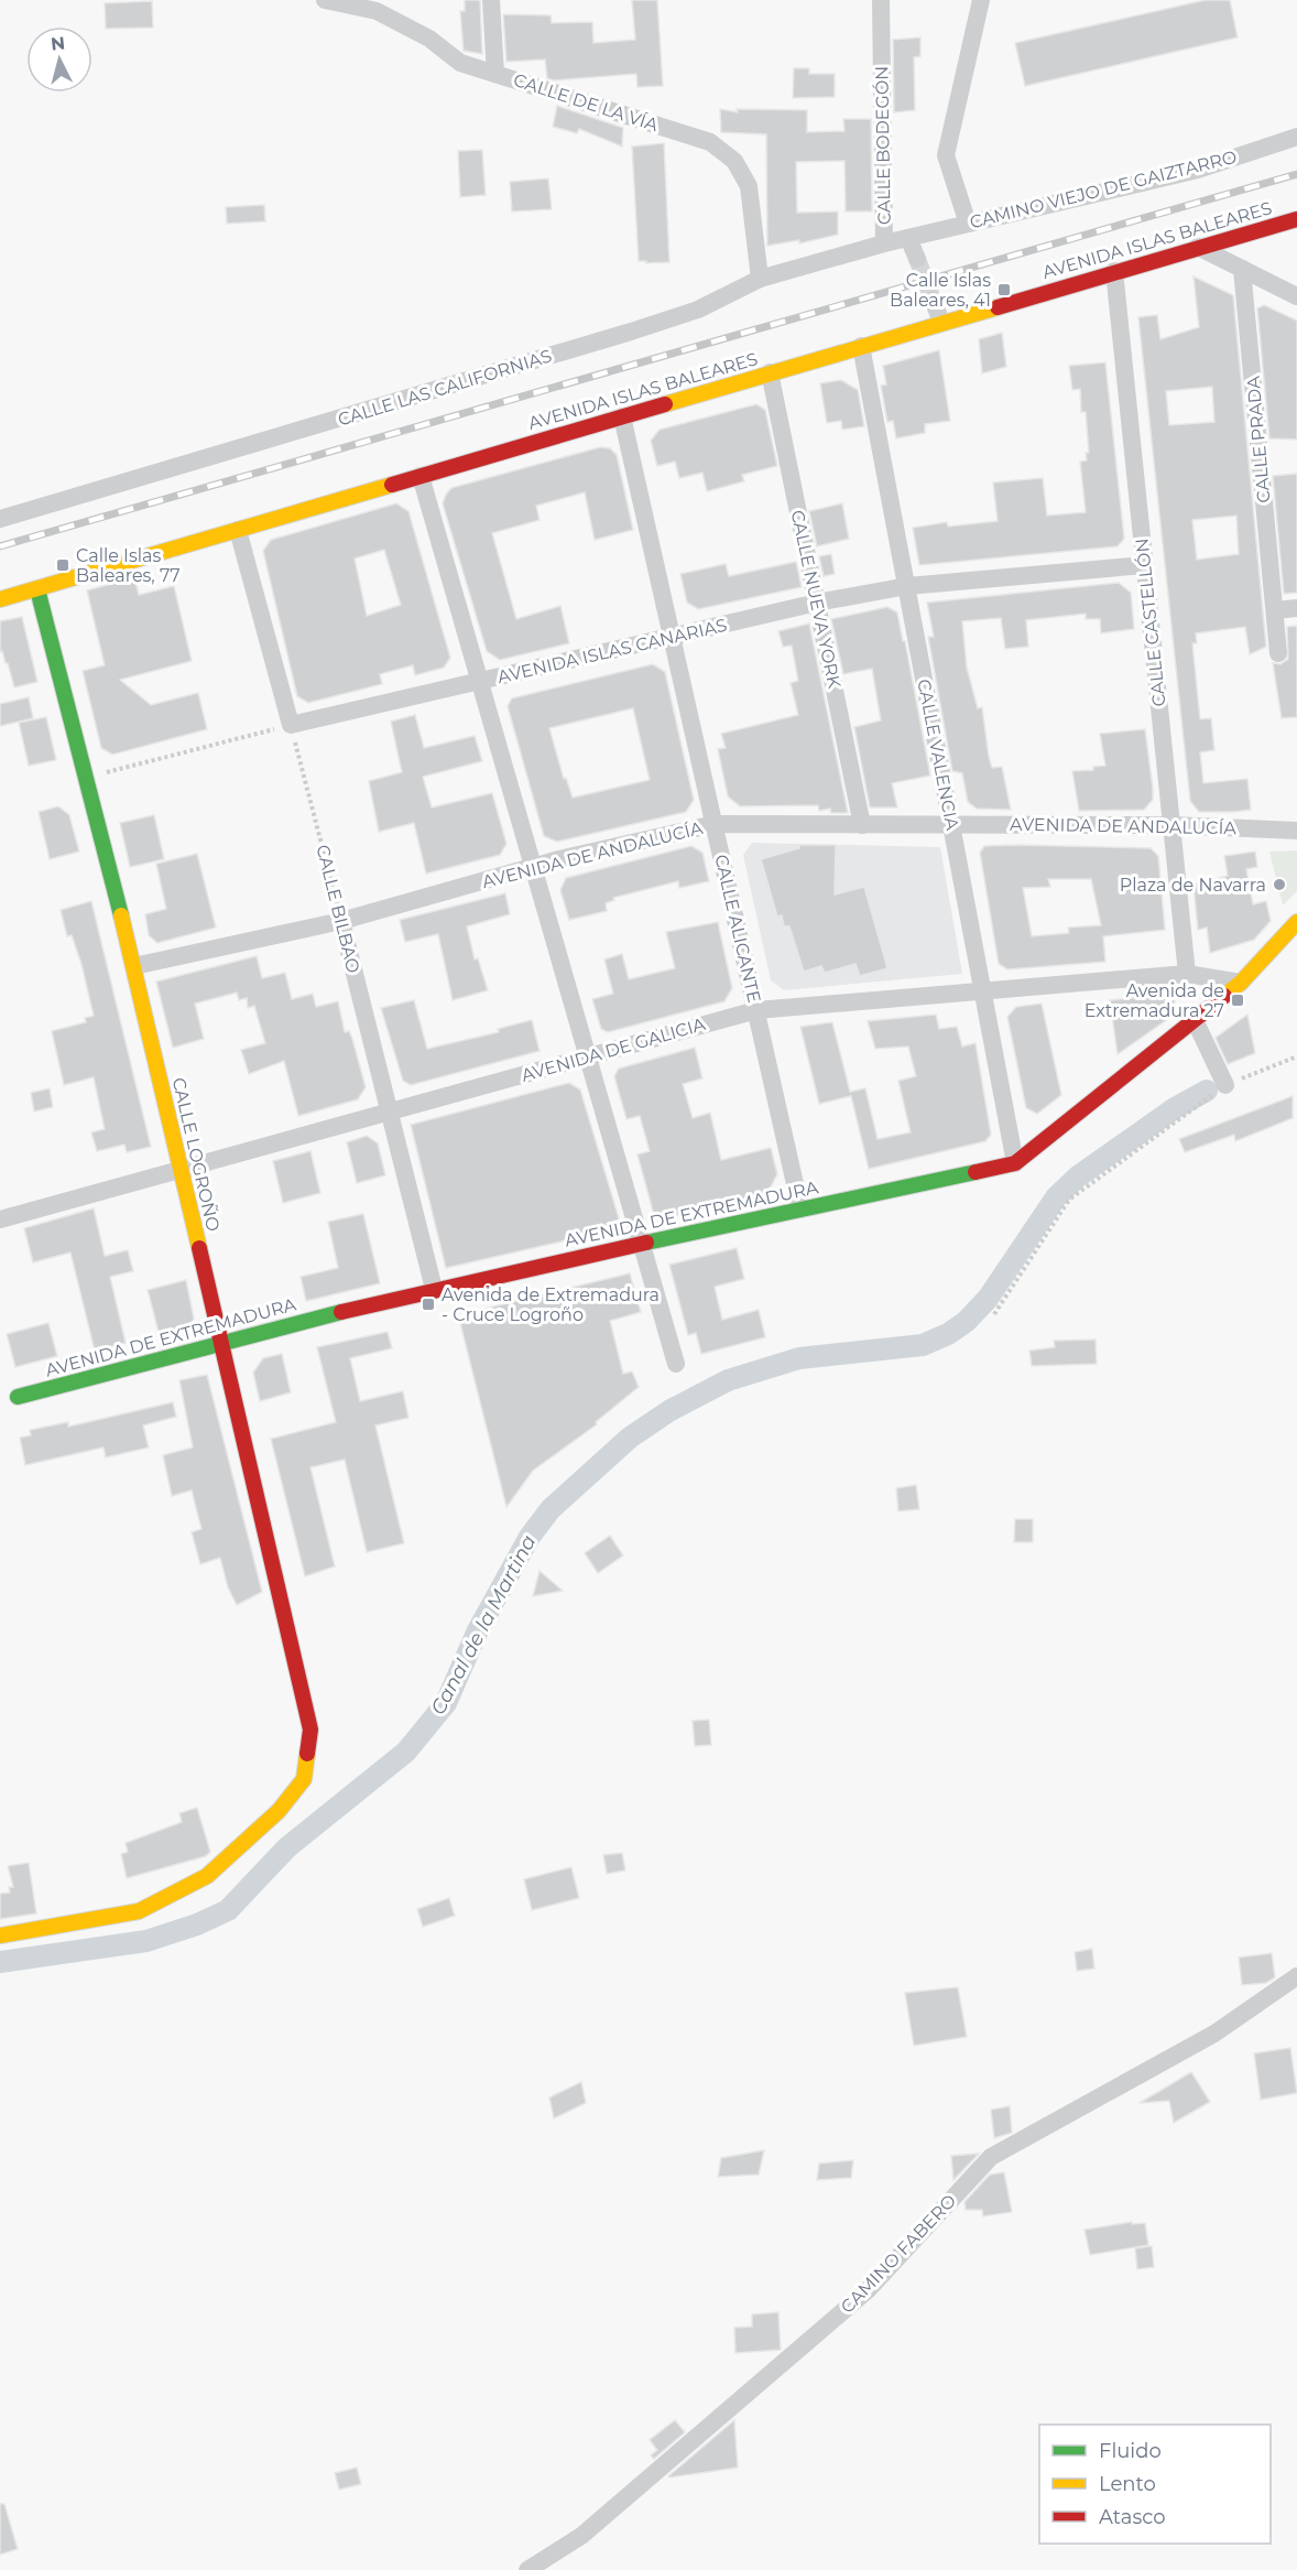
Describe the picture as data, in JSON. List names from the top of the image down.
{
  "streets": {
    "street": [
      "CALLE DE LA VÍA",
      "CALLE BODEGÓN",
      "CAMINO VIEJO DE GAIZTARRO",
      "AVENIDA ISLAS BALEARES",
      "CALLE LAS CALIFORNIAS",
      "CALLE PRADA",
      "CALLE NUEVA YORK",
      "CALLE CASTELLÓN",
      "AVENIDA ISLAS CANARIAS",
      "CALLE VALENCIA",
      "AVENIDA DE ANDALUCÍA",
      "CALLE BILBAO",
      "CALLE ALICANTE",
      "AVENIDA DE GALICIA",
      "CALLE LOGROÑO",
      "AVENIDA DE EXTREMADURA",
      "CAMINO FABERO"
    ]
  },
  "crossings": [
    ["CALLE DE LA VÍA", "CALLE LAS CALIFORNIAS"],
    ["CALLE BODEGÓN", "CAMINO VIEJO DE GAIZTARRO"],
    ["CALLE BODEGÓN", "CALLE LAS CALIFORNIAS"],
    ["AVENIDA ISLAS BALEARES", "CALLE NUEVA YORK"],
    ["AVENIDA ISLAS BALEARES", "CALLE CASTELLÓN"],
    ["AVENIDA ISLAS BALEARES", "CALLE VALENCIA"],
    ["AVENIDA ISLAS BALEARES", "CALLE ALICANTE"],
    ["AVENIDA ISLAS BALEARES", "CALLE LOGROÑO"],
    ["CALLE NUEVA YORK", "AVENIDA ISLAS CANARIAS"],
    ["CALLE NUEVA YORK", "AVENIDA DE ANDALUCÍA"],
    ["CALLE CASTELLÓN", "AVENIDA ISLAS CANARIAS"],
    ["CALLE CASTELLÓN", "AVENIDA DE ANDALUCÍA"],
    ["CALLE CASTELLÓN", "AVENIDA DE GALICIA"],
    ["AVENIDA ISLAS CANARIAS", "CALLE VALENCIA"],
    ["AVENIDA ISLAS CANARIAS", "CALLE BILBAO"],
    ["AVENIDA ISLAS CANARIAS", "CALLE ALICANTE"],
    ["CALLE VALENCIA", "AVENIDA DE ANDALUCÍA"],
    ["CALLE VALENCIA", "AVENIDA DE GALICIA"],
    ["CALLE VALENCIA", "AVENIDA DE EXTREMADURA"],
    ["AVENIDA DE ANDALUCÍA", "CALLE BILBAO"],
    ["AVENIDA DE ANDALUCÍA", "CALLE ALICANTE"],
    ["AVENIDA DE ANDALUCÍA", "CALLE LOGROÑO"],
    ["CALLE BILBAO", "AVENIDA DE GALICIA"],
    ["CALLE BILBAO", "AVENIDA DE EXTREMADURA"],
    ["CALLE ALICANTE", "AVENIDA DE GALICIA"],
    ["CALLE ALICANTE", "AVENIDA DE EXTREMADURA"],
    ["AVENIDA DE GALICIA", "CALLE LOGROÑO"],
    ["AVENIDA DE GALICIA", "AVENIDA DE EXTREMADURA"],
    ["CALLE LOGROÑO", "AVENIDA DE EXTREMADURA"]
  ],
  "water": ["Canal de la Martina"],
  "places": {
    "transit": [
      "Calle Islas Baleares, 41",
      "Calle Islas Baleares, 77",
      "Avenida de Extremadura 27",
      "Avenida de Extremadura - Cruce Logroño"
    ],
    "other": ["Plaza de Navarra"]
  },
  "legend": ["Fluido", "Lento", "Atasco"],
  "north": "top"
}
